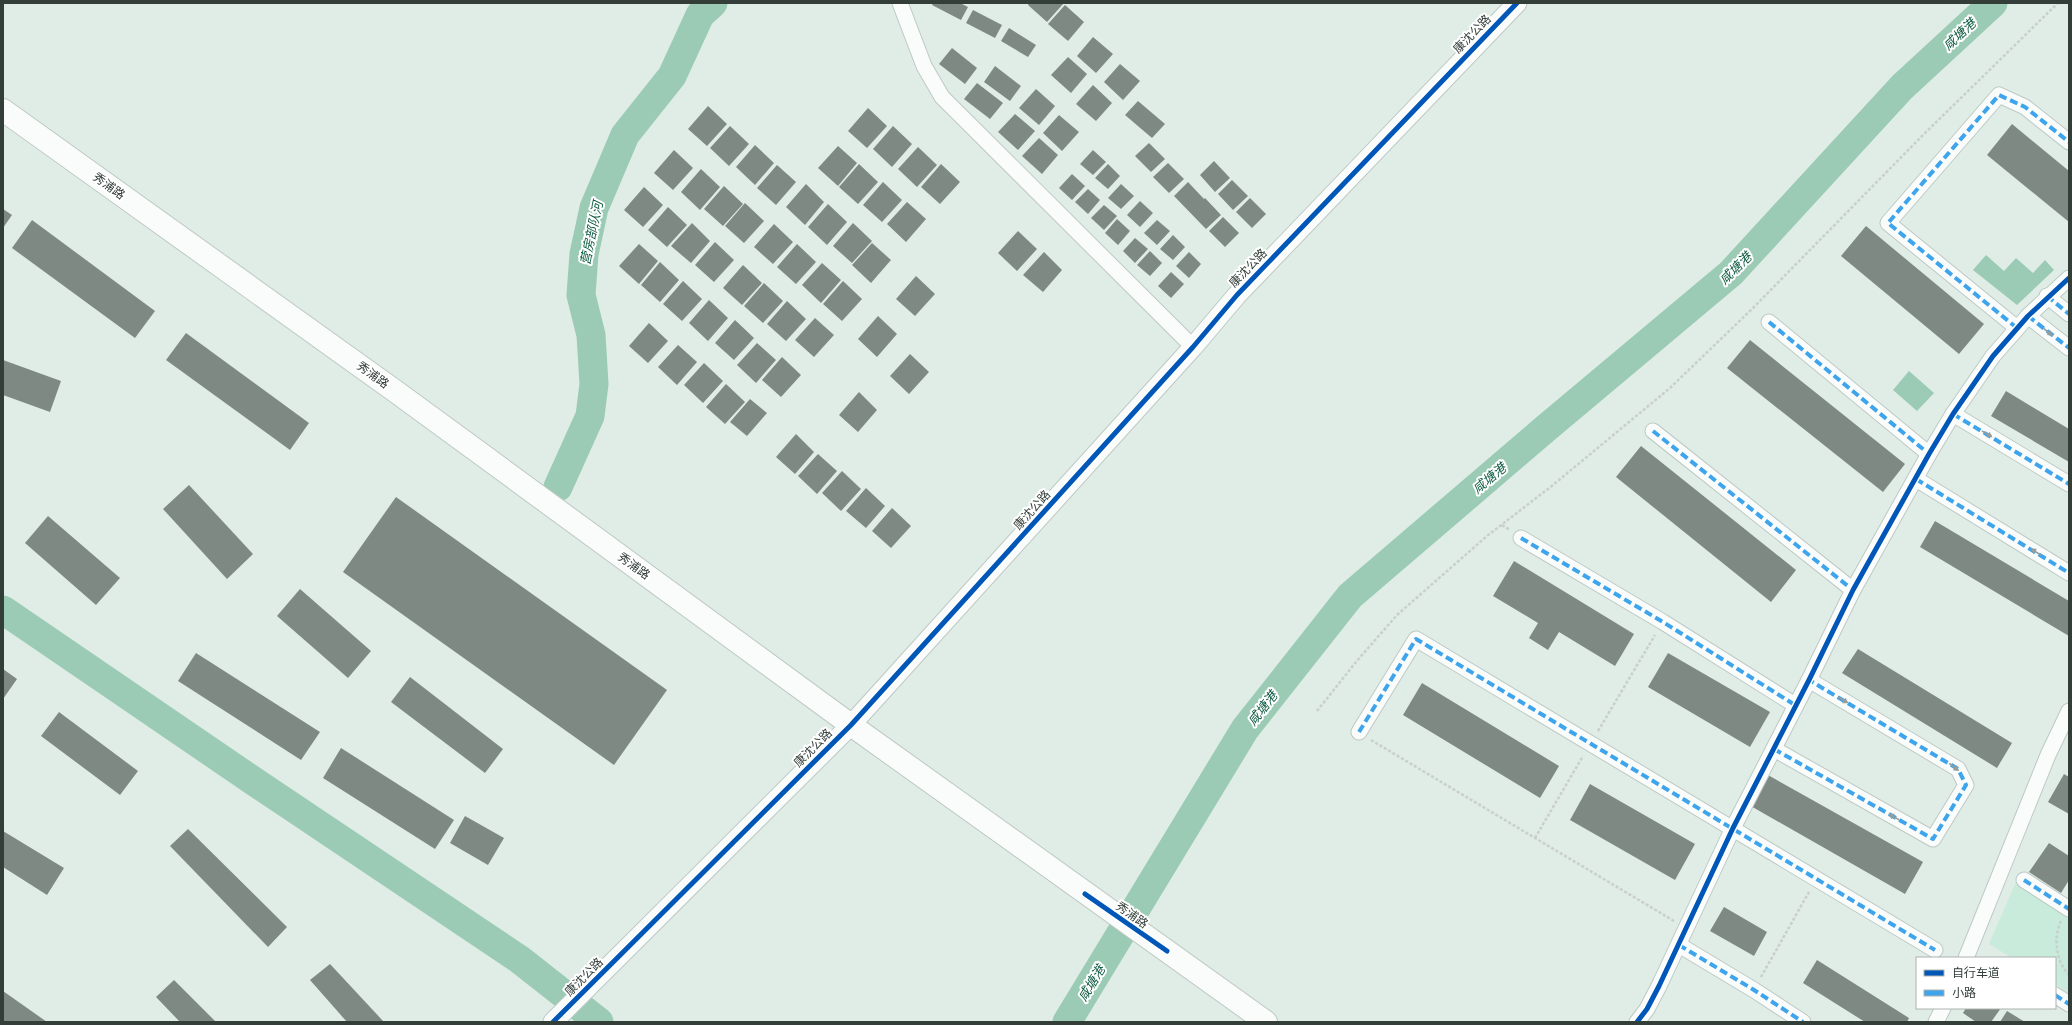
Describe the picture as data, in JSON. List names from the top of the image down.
{
  "streets": {
    "main road": ["秀浦路"],
    "street": ["康沈公路"]
  },
  "crossings": [
    ["康沈公路", "秀浦路"]
  ],
  "water": ["咸塘港", "营房部队河"],
  "legend": ["自行车道", "小路"]
}
